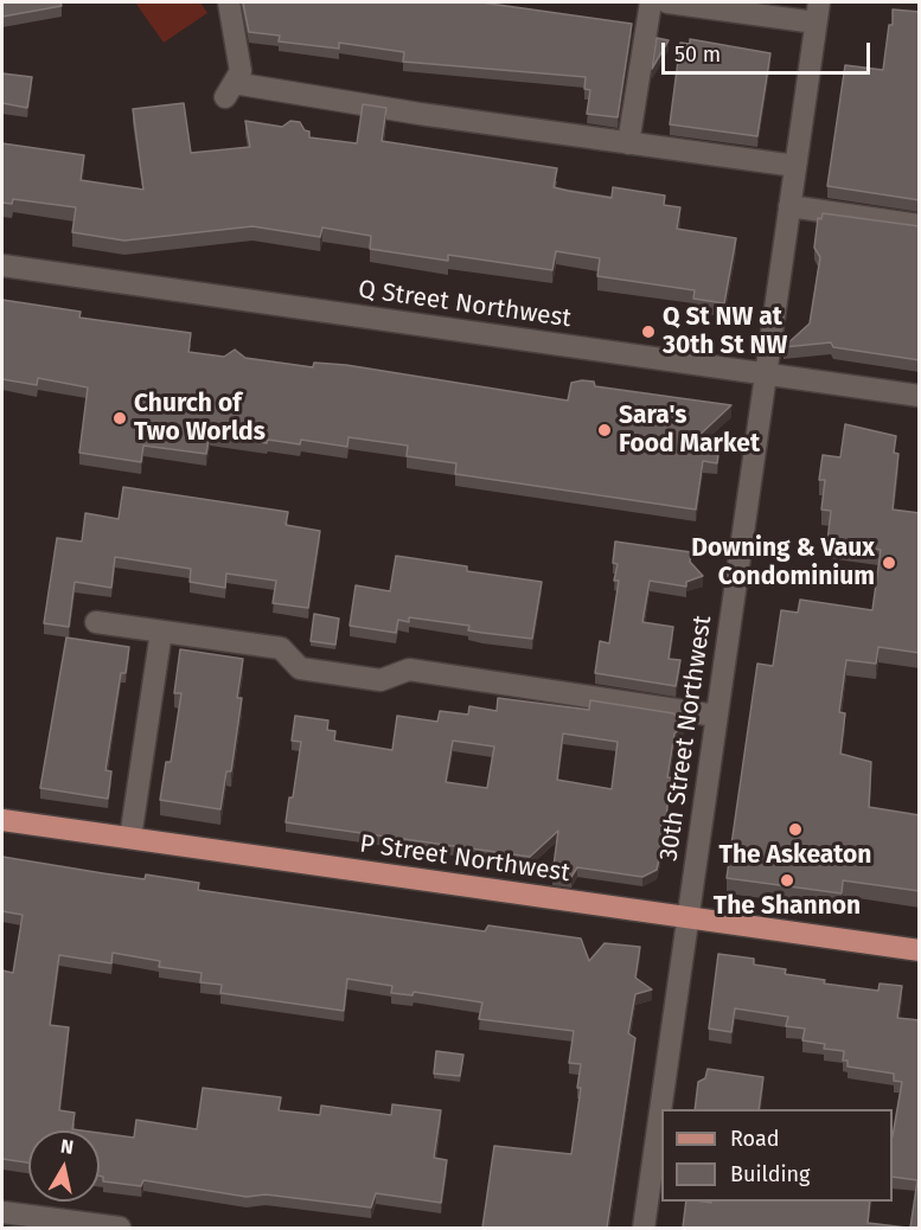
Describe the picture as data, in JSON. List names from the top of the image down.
{
  "streets": {
    "main road": ["P Street Northwest"],
    "street": ["Q Street Northwest", "30th Street Northwest"]
  },
  "crossings": [
    ["Q Street Northwest", "30th Street Northwest"],
    ["30th Street Northwest", "P Street Northwest"]
  ],
  "places": [
    "Q St NW at 30th St NW",
    "Church of Two Worlds",
    "Sara's Food Market",
    "Downing & Vaux Condominium",
    "The Askeaton",
    "The Shannon"
  ],
  "legend": ["Road", "Building"],
  "scale_bar": "50 m",
  "north": "top"
}
